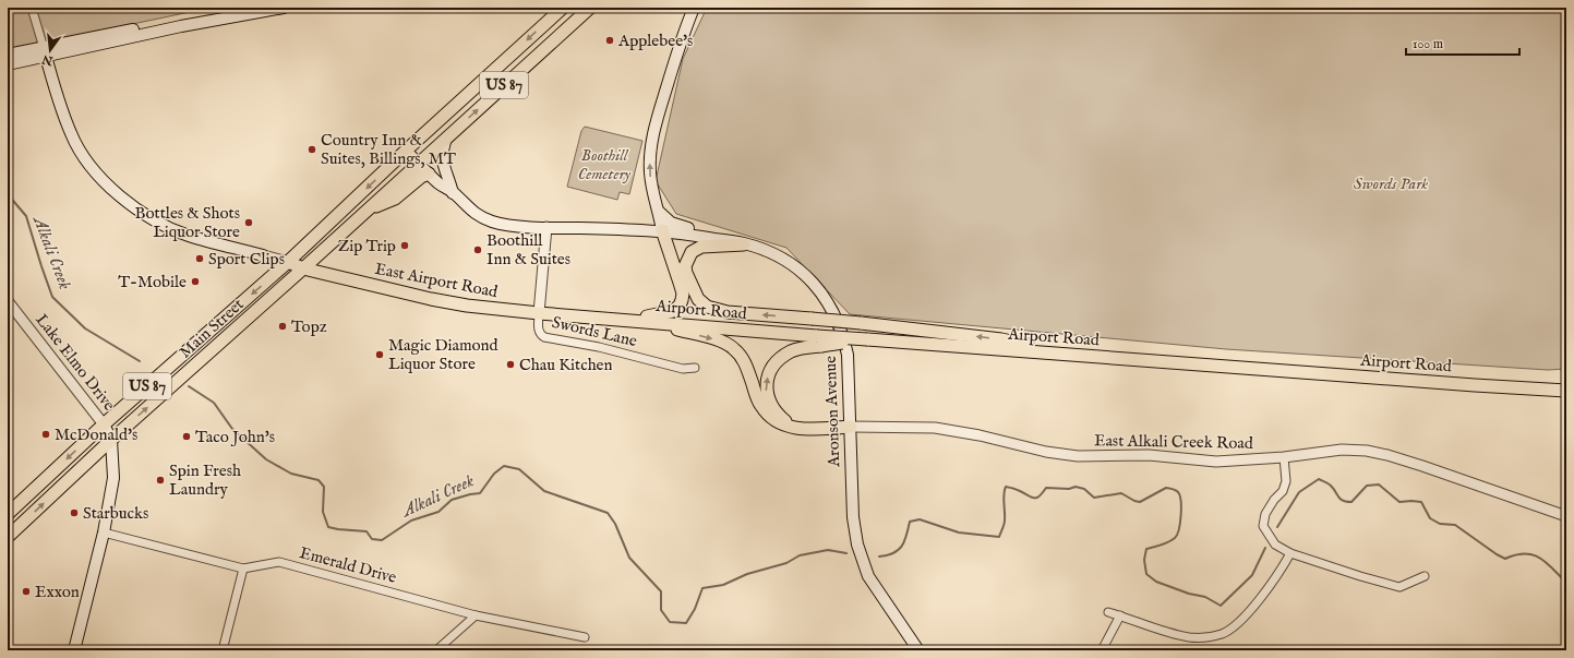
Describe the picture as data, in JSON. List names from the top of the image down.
{
  "streets": {
    "main road": [
      "US 87",
      "East Airport Road",
      "Airport Road",
      "Main Street",
      "Lake Elmo Drive",
      "Aronson Avenue"
    ],
    "street": ["Swords Lane", "East Alkali Creek Road", "Emerald Drive"]
  },
  "crossings": [
    ["US 87", "East Airport Road"],
    ["US 87", "Main Street"],
    ["US 87", "Aronson Avenue"],
    ["East Airport Road", "Airport Road"],
    ["East Airport Road", "Main Street"],
    ["East Airport Road", "Swords Lane"],
    ["Airport Road", "Swords Lane"],
    ["Main Street", "Lake Elmo Drive"],
    ["Swords Lane", "Aronson Avenue"],
    ["Lake Elmo Drive", "Emerald Drive"],
    ["Aronson Avenue", "East Alkali Creek Road"]
  ],
  "water": ["Alkali Creek"],
  "parks": ["Boothill Cemetery", "Swords Park"],
  "places": [
    "Applebee's",
    "Country Inn & Suites, Billings, MT",
    "Bottles & Shots Liquor Store",
    "Zip Trip",
    "Boothill Inn & Suites",
    "Sport Clips",
    "T-Mobile",
    "Topz",
    "Magic Diamond Liquor Store",
    "Chau Kitchen",
    "McDonald's",
    "Taco John's",
    "Spin Fresh Laundry",
    "Starbucks",
    "Exxon"
  ],
  "scale_bar": "100 m",
  "north": "bottom"
}
